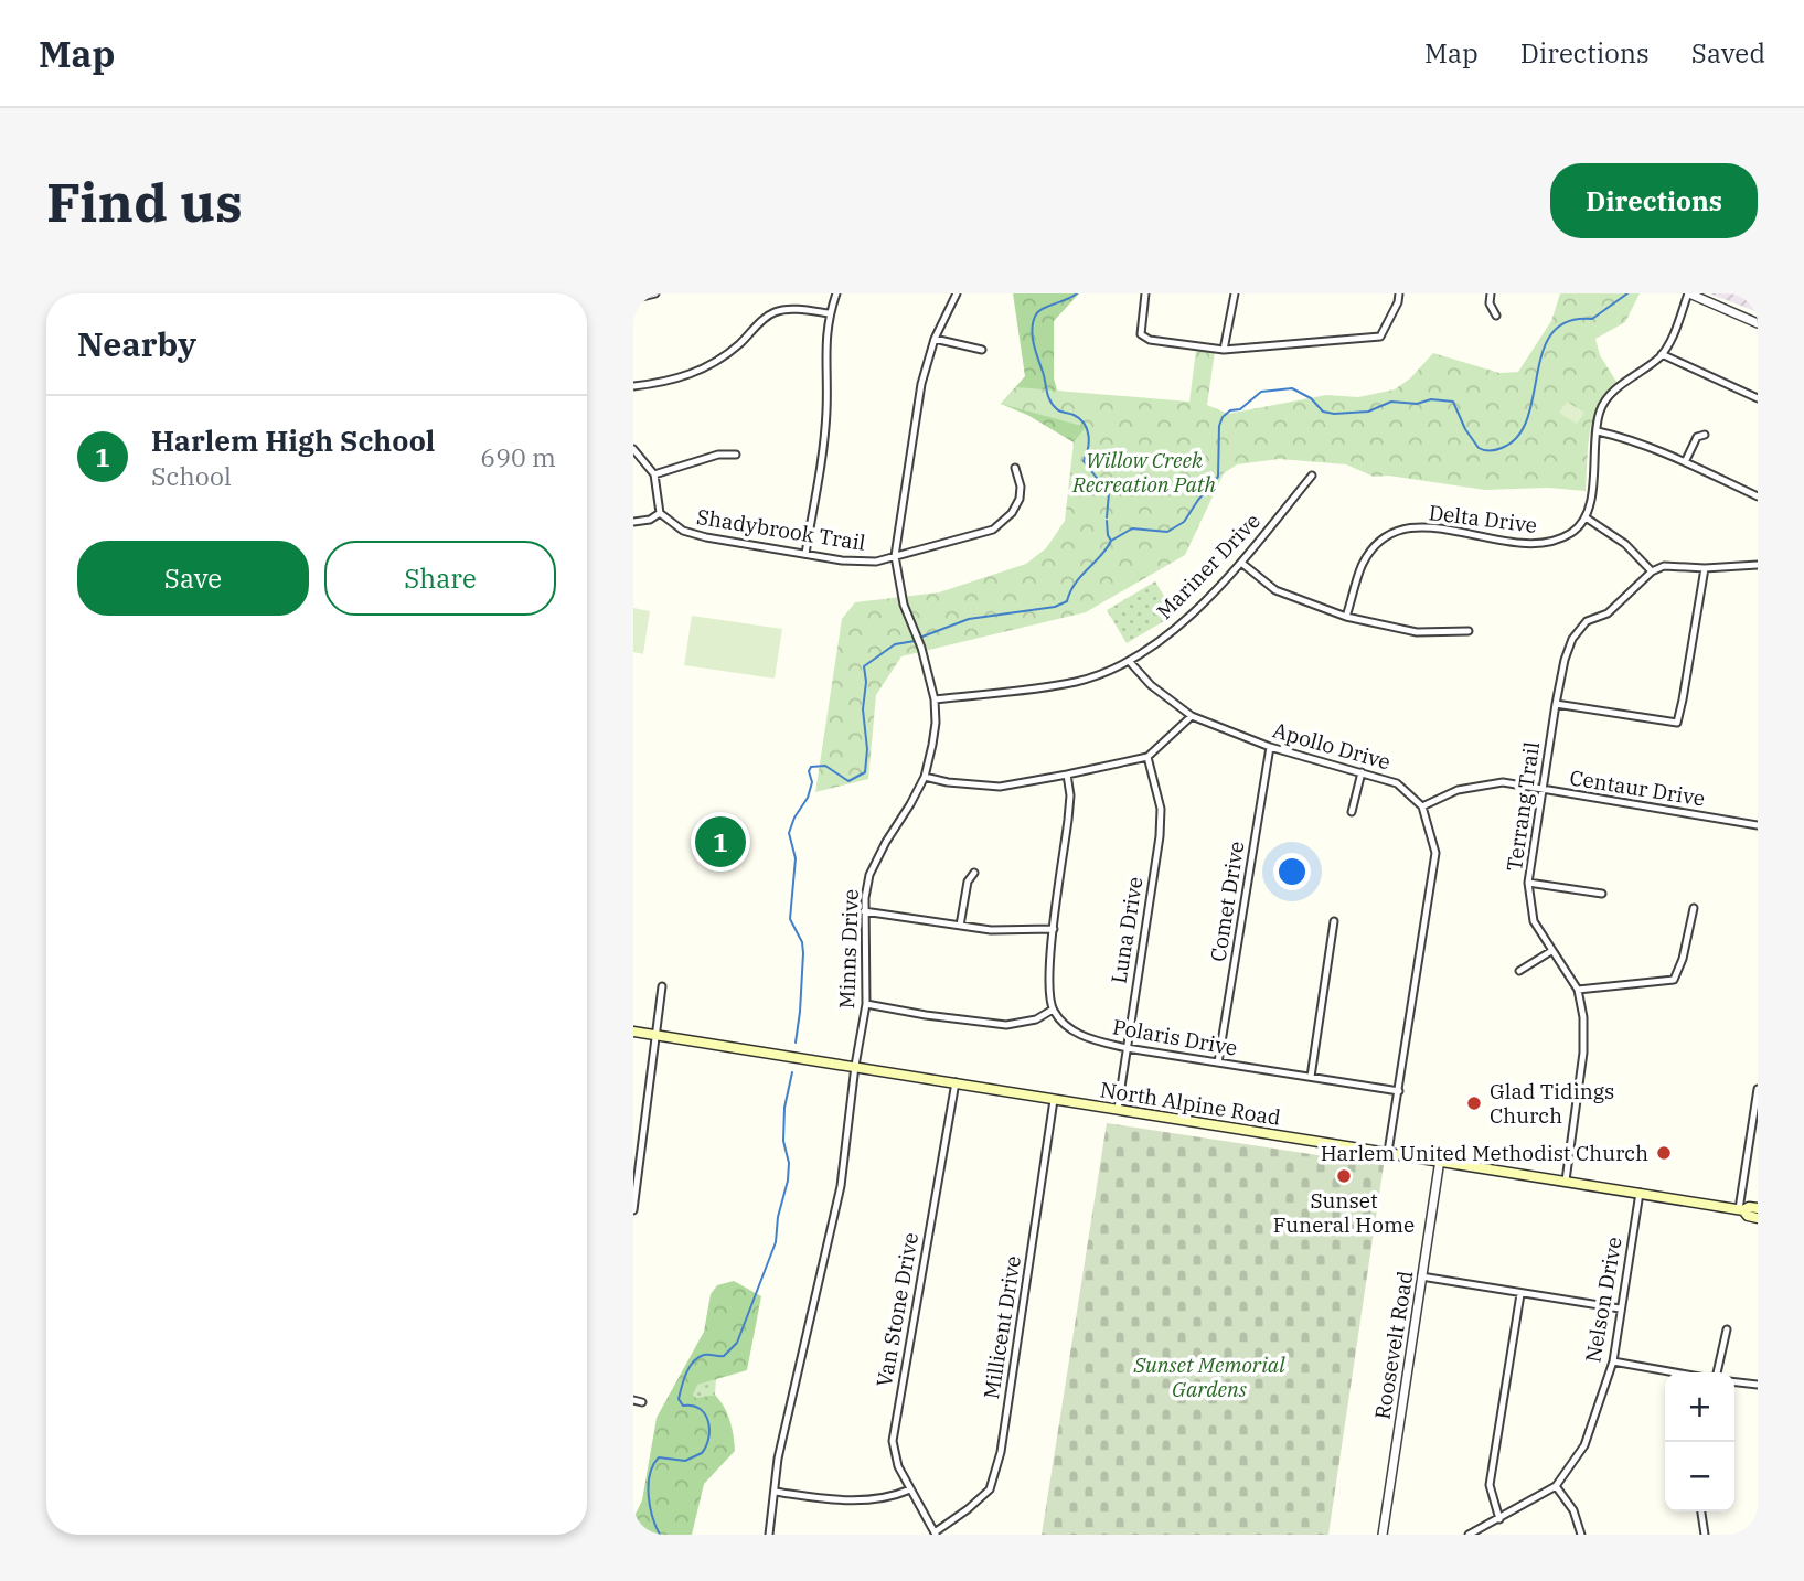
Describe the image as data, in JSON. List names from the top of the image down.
{
  "streets": {
    "main road": ["North Alpine Road"],
    "street": [
      "Delta Drive",
      "Shadybrook Trail",
      "Mariner Drive",
      "Apollo Drive",
      "Centaur Drive",
      "Terrang Trail",
      "Comet Drive",
      "Luna Drive",
      "Minns Drive",
      "Polaris Drive",
      "Nelson Drive",
      "Van Stone Drive",
      "Millicent Drive",
      "Roosevelt Road"
    ]
  },
  "crossings": [
    ["Shadybrook Trail", "Minns Drive"],
    ["Mariner Drive", "Apollo Drive"],
    ["Mariner Drive", "Minns Drive"],
    ["Apollo Drive", "Centaur Drive"],
    ["Apollo Drive", "Comet Drive"],
    ["Centaur Drive", "Terrang Trail"],
    ["Terrang Trail", "North Alpine Road"],
    ["Comet Drive", "Polaris Drive"],
    ["Luna Drive", "Polaris Drive"],
    ["Luna Drive", "North Alpine Road"],
    ["Minns Drive", "North Alpine Road"],
    ["North Alpine Road", "Nelson Drive"],
    ["North Alpine Road", "Van Stone Drive"],
    ["North Alpine Road", "Millicent Drive"],
    ["North Alpine Road", "Roosevelt Road"],
    ["Van Stone Drive", "Millicent Drive"]
  ],
  "parks": ["Willow Creek Recreation Path", "Sunset Memorial Gardens"],
  "places": ["Glad Tidings Church", "Harlem United Methodist Church", "Sunset Funeral Home"],
  "page": {
    "header": "Map",
    "nav": ["Map", "Directions", "Saved"],
    "buttons": [
      "Directions",
      ["Save", "Share"]
    ],
    "title": "Find us",
    "heading": "Nearby",
    "list": [
      {
        "mark": "1",
        "name": "Harlem High School",
        "note": "School",
        "value": "690 m"
      }
    ],
    "pins": "1",
    "map_buttons": ["+", "−"]
  }
}
